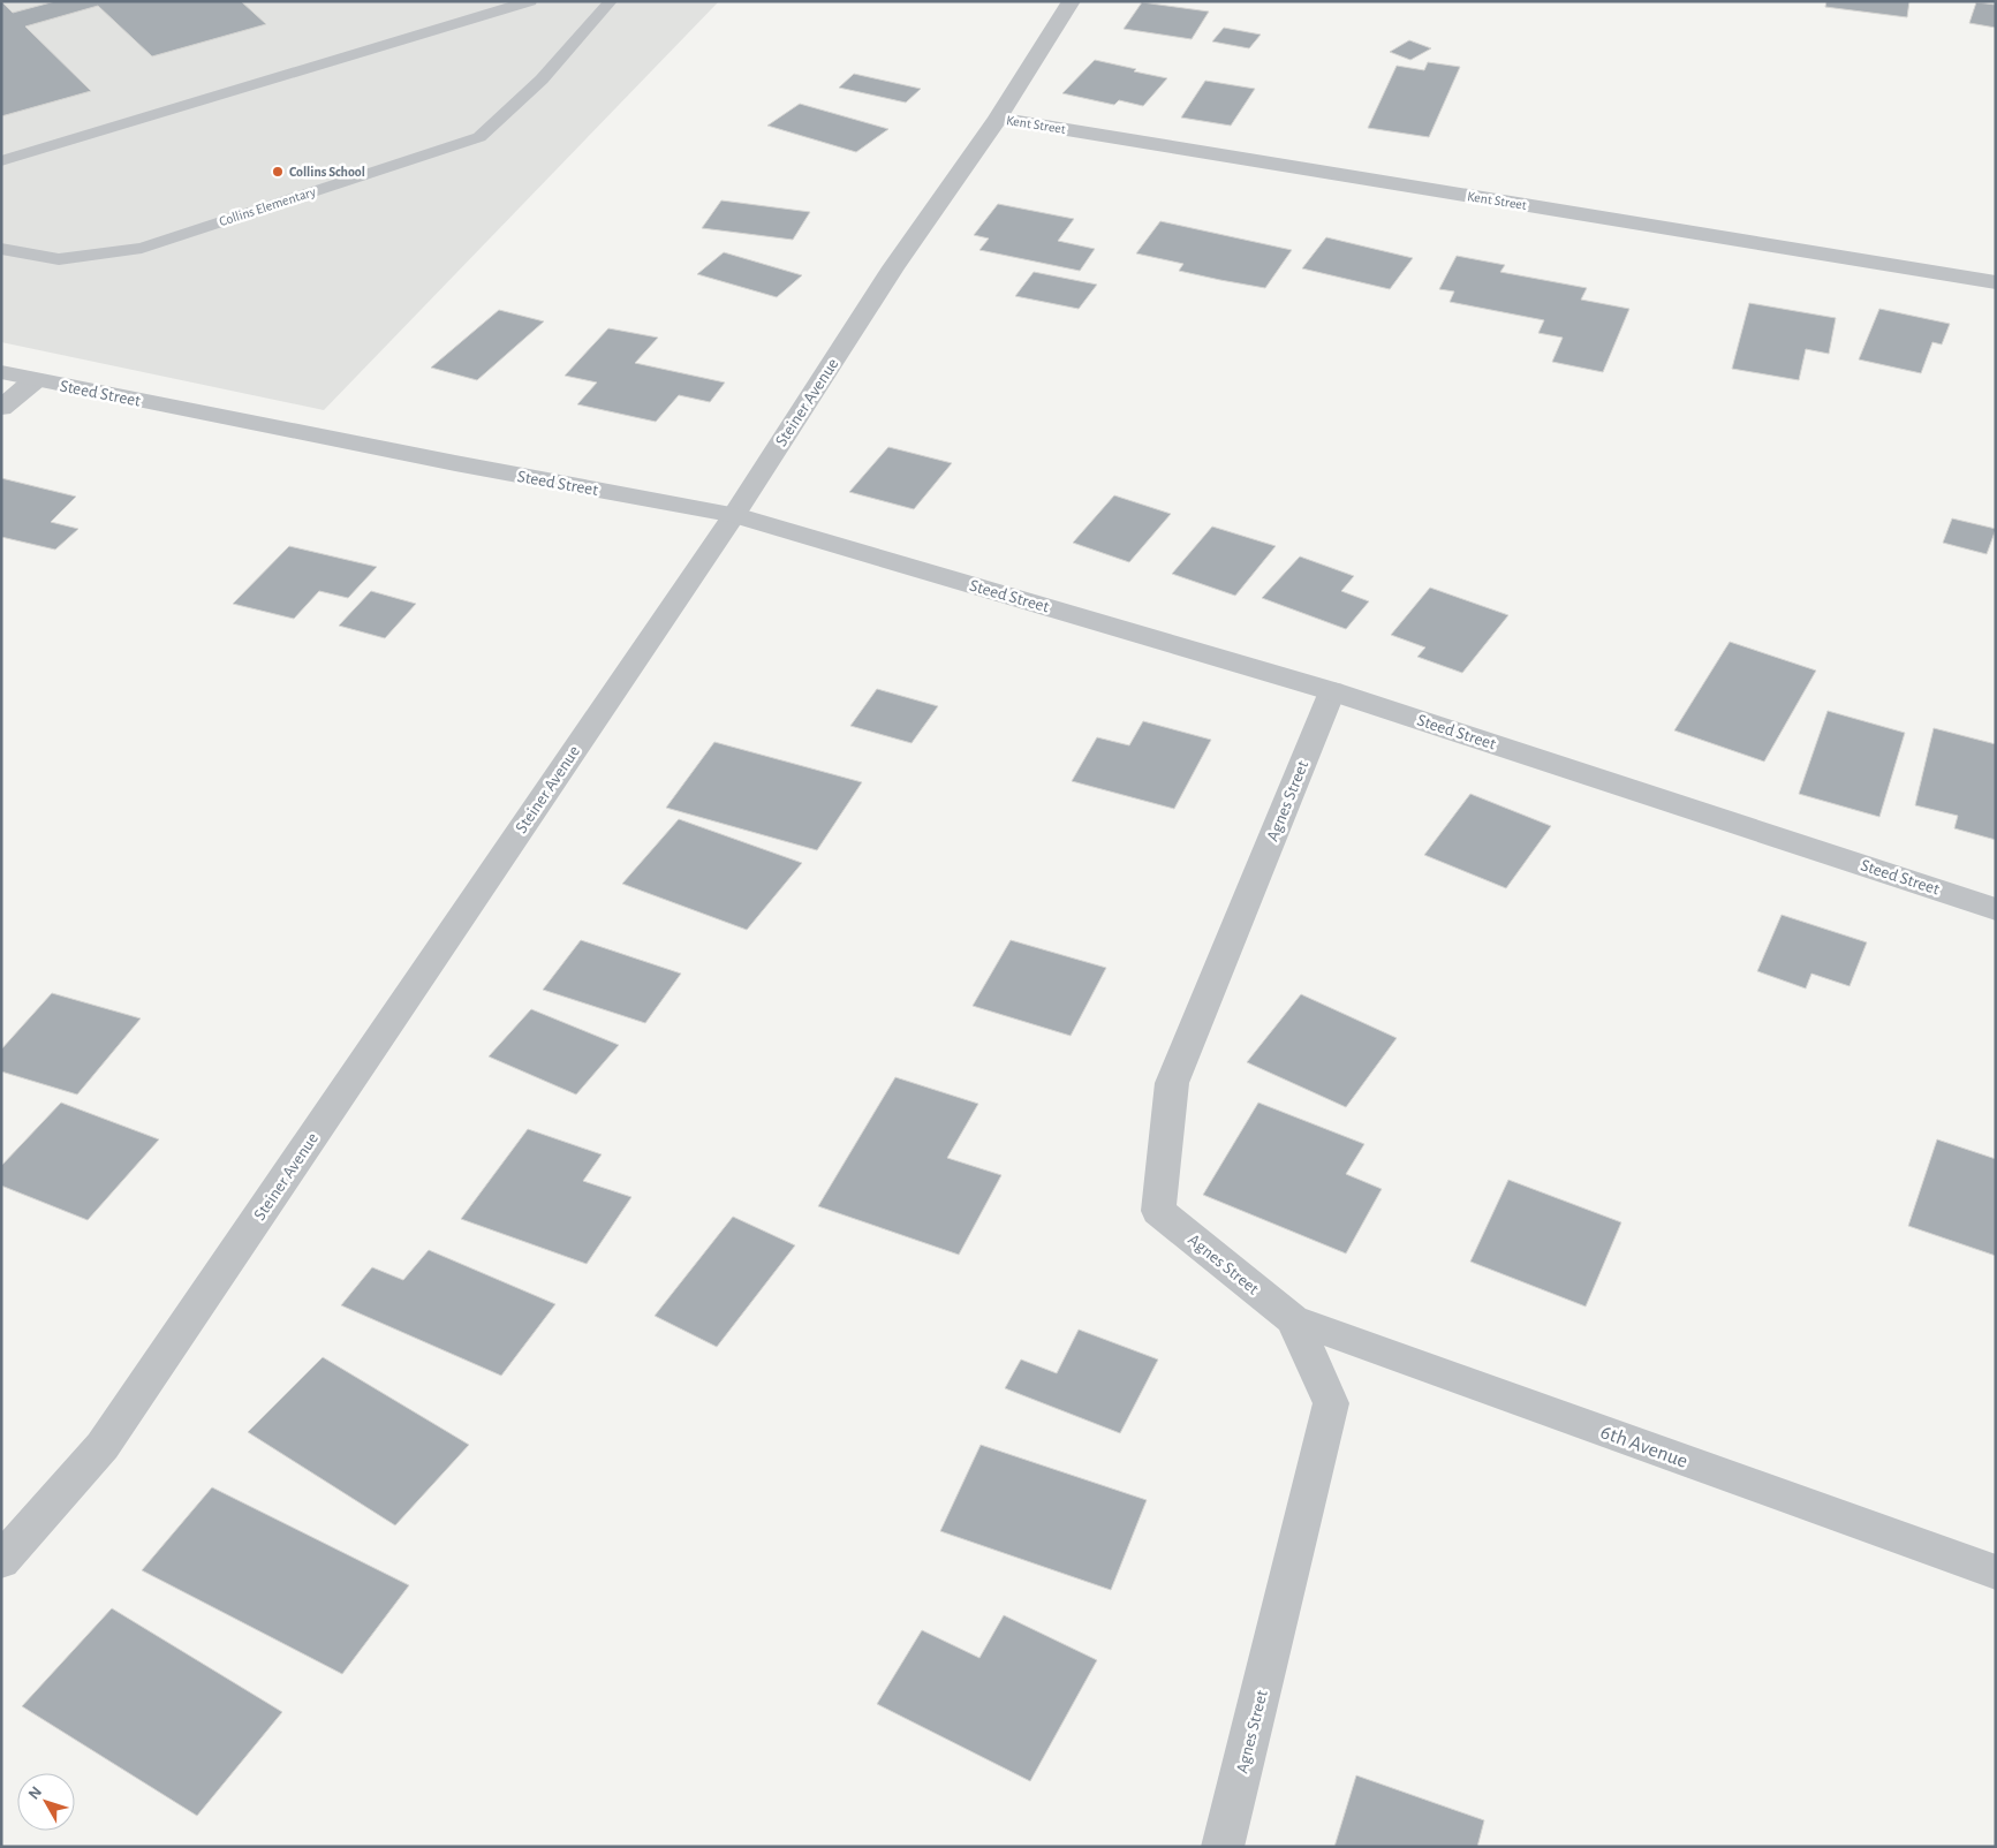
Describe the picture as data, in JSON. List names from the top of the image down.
{
  "streets": {
    "street": [
      "Kent Street",
      "Steed Street",
      "Steiner Avenue",
      "Agnes Street",
      "6th Avenue"
    ],
    "lane": ["Collins Elementary"]
  },
  "crossings": [
    ["Kent Street", "Steiner Avenue"],
    ["Steed Street", "Steiner Avenue"],
    ["Steed Street", "Agnes Street"],
    ["Agnes Street", "6th Avenue"]
  ],
  "places": ["Collins School"],
  "north": "top left"
}
